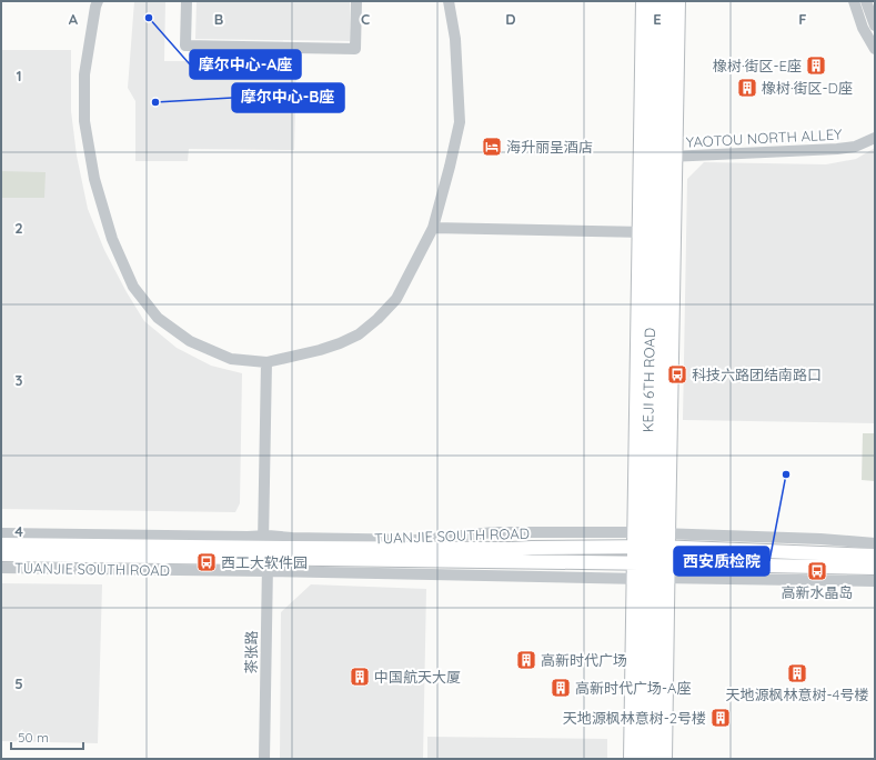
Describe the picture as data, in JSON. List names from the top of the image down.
{
  "streets": {
    "main road": ["KEJI 6TH ROAD", "TUANJIE SOUTH ROAD"],
    "street": ["YAOTOU NORTH ALLEY", "茶张路"]
  },
  "crossings": [
    ["YAOTOU NORTH ALLEY", "KEJI 6TH ROAD"],
    ["KEJI 6TH ROAD", "TUANJIE SOUTH ROAD"],
    ["TUANJIE SOUTH ROAD", "茶张路"]
  ],
  "places": {
    "other": ["摩尔中心-A座", "摩尔中心-B座", "西安质检院"],
    "building": [
      "橡树·街区-E座",
      "橡树·街区-D座",
      "高新时代广场",
      "天地源枫林意树-4号楼",
      "中国航天大厦",
      "高新时代广场-A座",
      "天地源枫林意树-2号楼"
    ],
    "hotel": ["海升丽呈酒店"],
    "bus stop": ["科技六路团结南路口", "西工大软件园", "高新水晶岛"]
  },
  "scale_bar": "50 m",
  "grid": {
    "columns": [
      "A",
      "B",
      "C",
      "D",
      "E",
      "F"
    ],
    "rows": [
      "1",
      "2",
      "3",
      "4",
      "5"
    ]
  }
}
